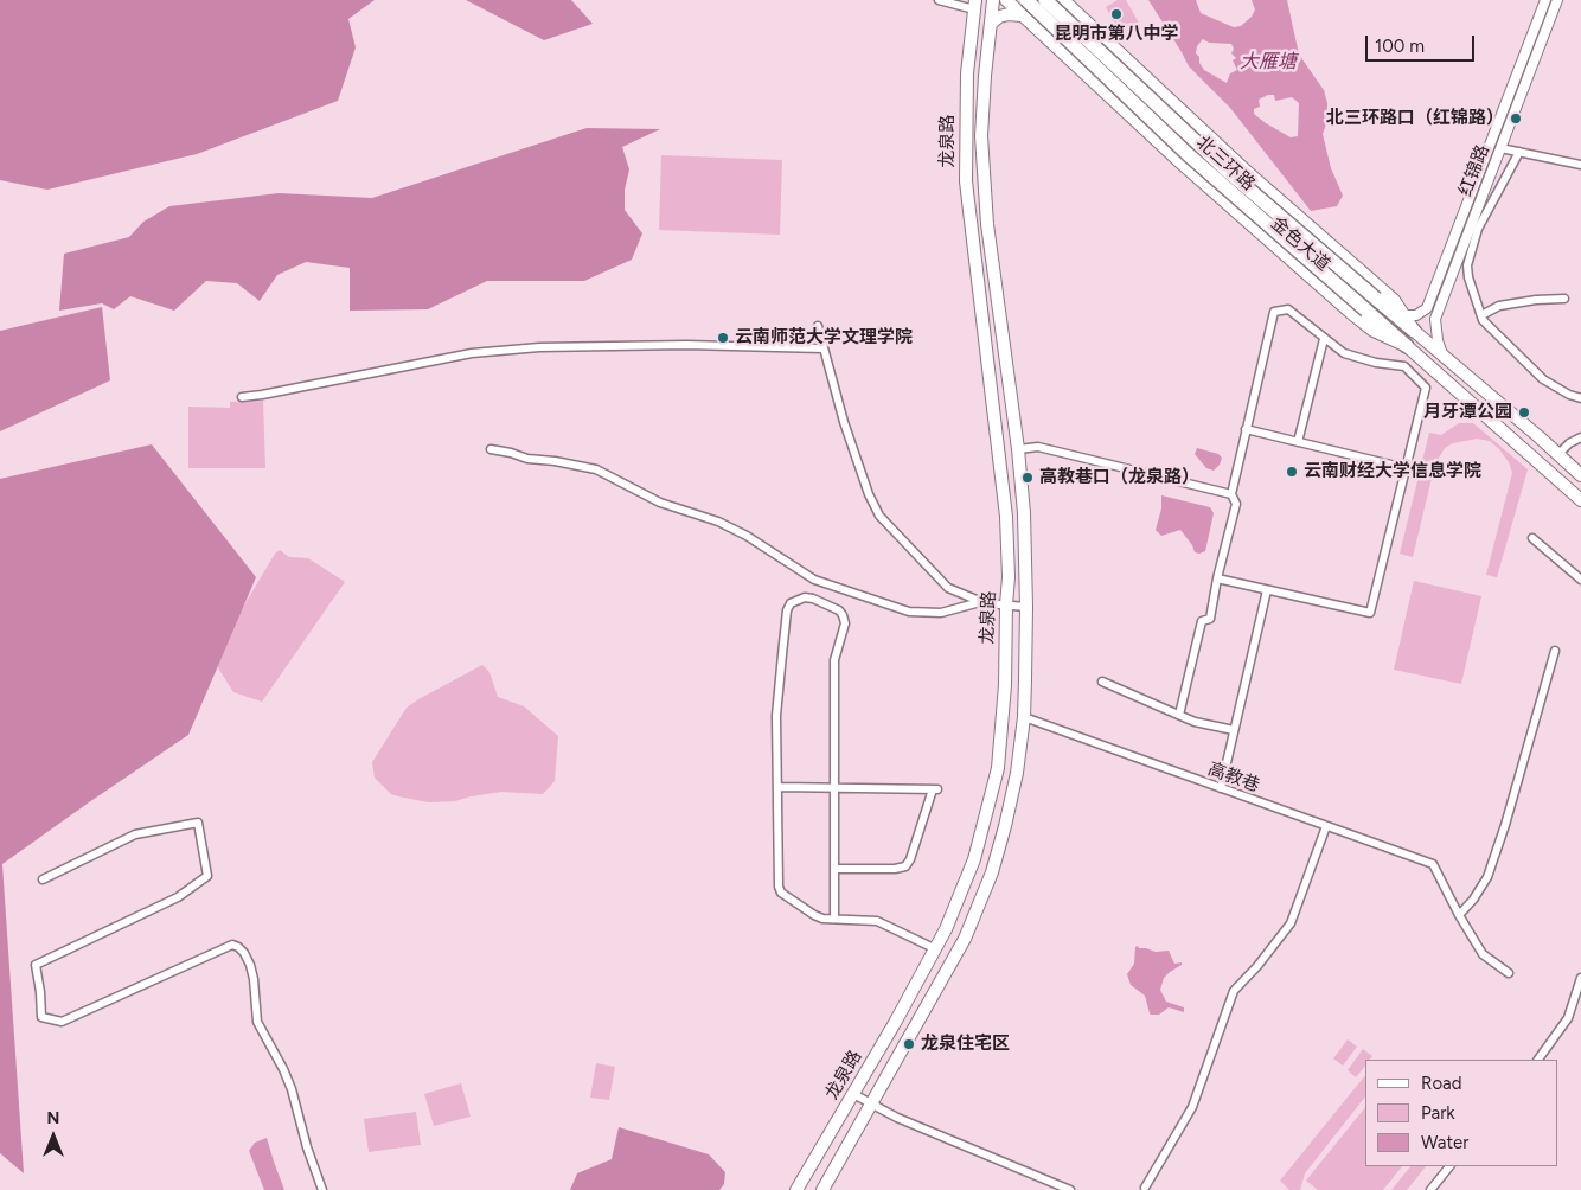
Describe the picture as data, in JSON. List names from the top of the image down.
{
  "streets": {
    "highway": ["北三环路"],
    "main road": ["龙泉路", "金色大道"],
    "street": ["红锦路", "高教巷"]
  },
  "crossings": [
    ["龙泉路", "高教巷"],
    ["北三环路", "金色大道"],
    ["红锦路", "金色大道"]
  ],
  "water": ["大雁塘"],
  "places": [
    "昆明市第八中学",
    "北三环路口（红锦路）",
    "云南师范大学文理学院",
    "月牙潭公园",
    "云南财经大学信息学院",
    "高教巷口（龙泉路）",
    "龙泉住宅区"
  ],
  "legend": ["Road", "Park", "Water"],
  "scale_bar": "100 m",
  "north": "top"
}
